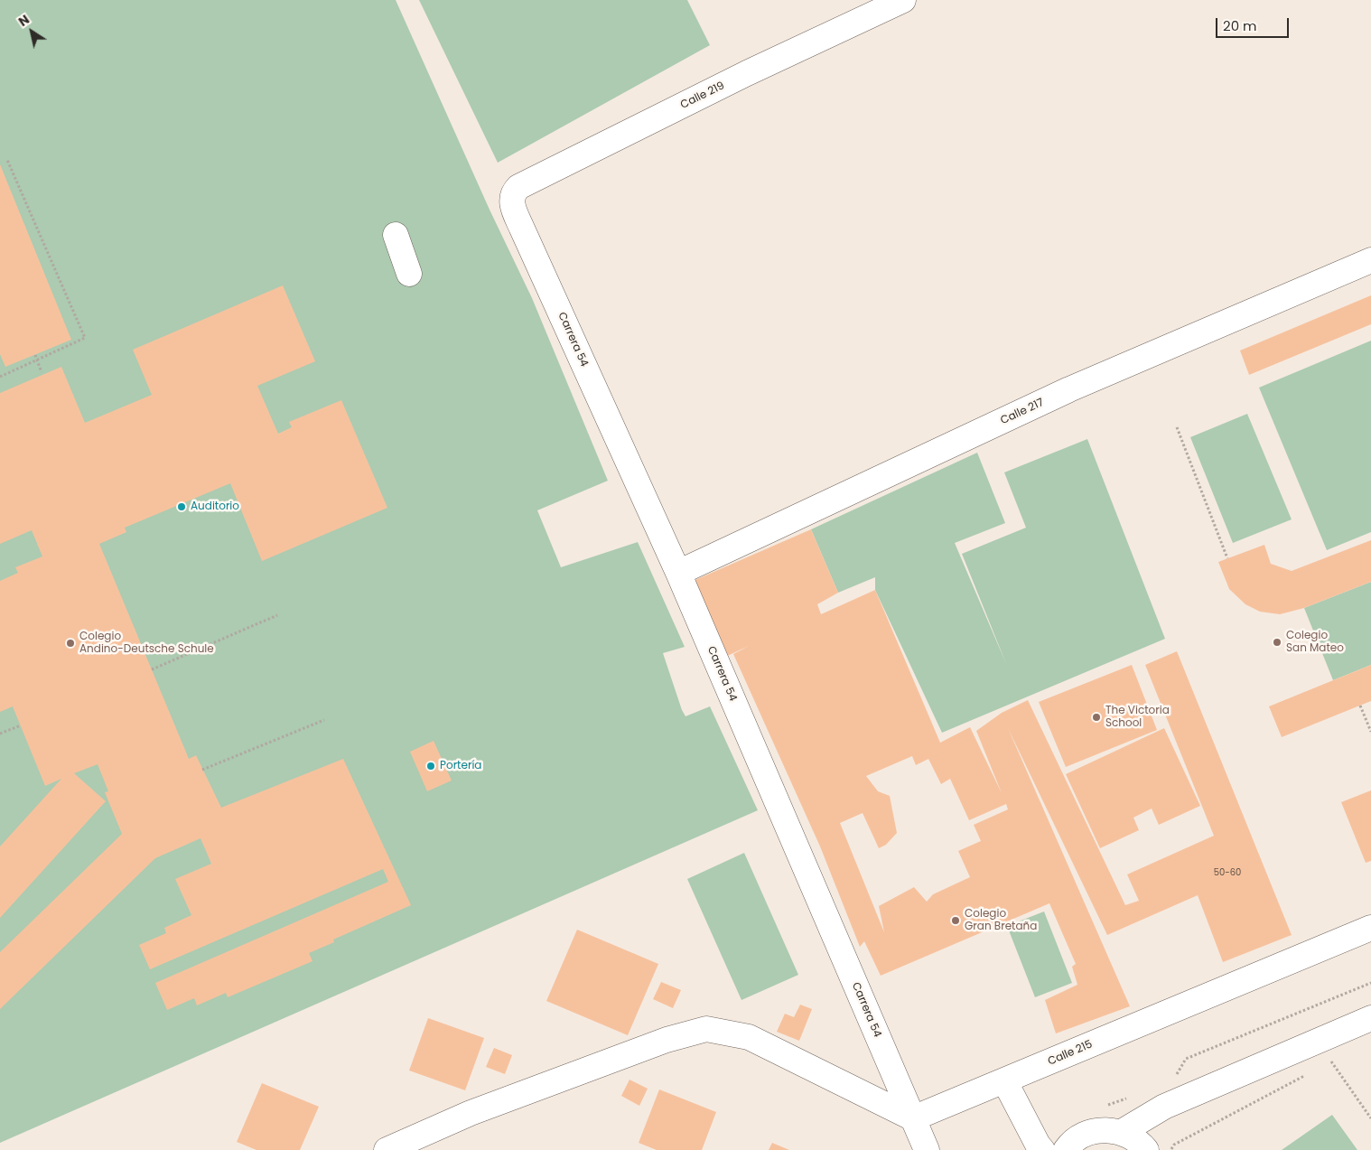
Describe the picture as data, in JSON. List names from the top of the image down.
{
  "streets": {
    "street": [
      "Calle 219",
      "Carrera 54",
      "Calle 217",
      "Calle 215"
    ]
  },
  "crossings": [
    ["Calle 219", "Carrera 54"],
    ["Carrera 54", "Calle 217"],
    ["Carrera 54", "Calle 215"]
  ],
  "places": [
    "Auditorio",
    "Colegio San Mateo",
    "Colegio Andino-Deutsche Schule",
    "The Victoria School",
    "Portería",
    "Colegio Gran Bretaña"
  ],
  "house_numbers": ["50-60"],
  "scale_bar": "20 m",
  "north": "top left"
}
